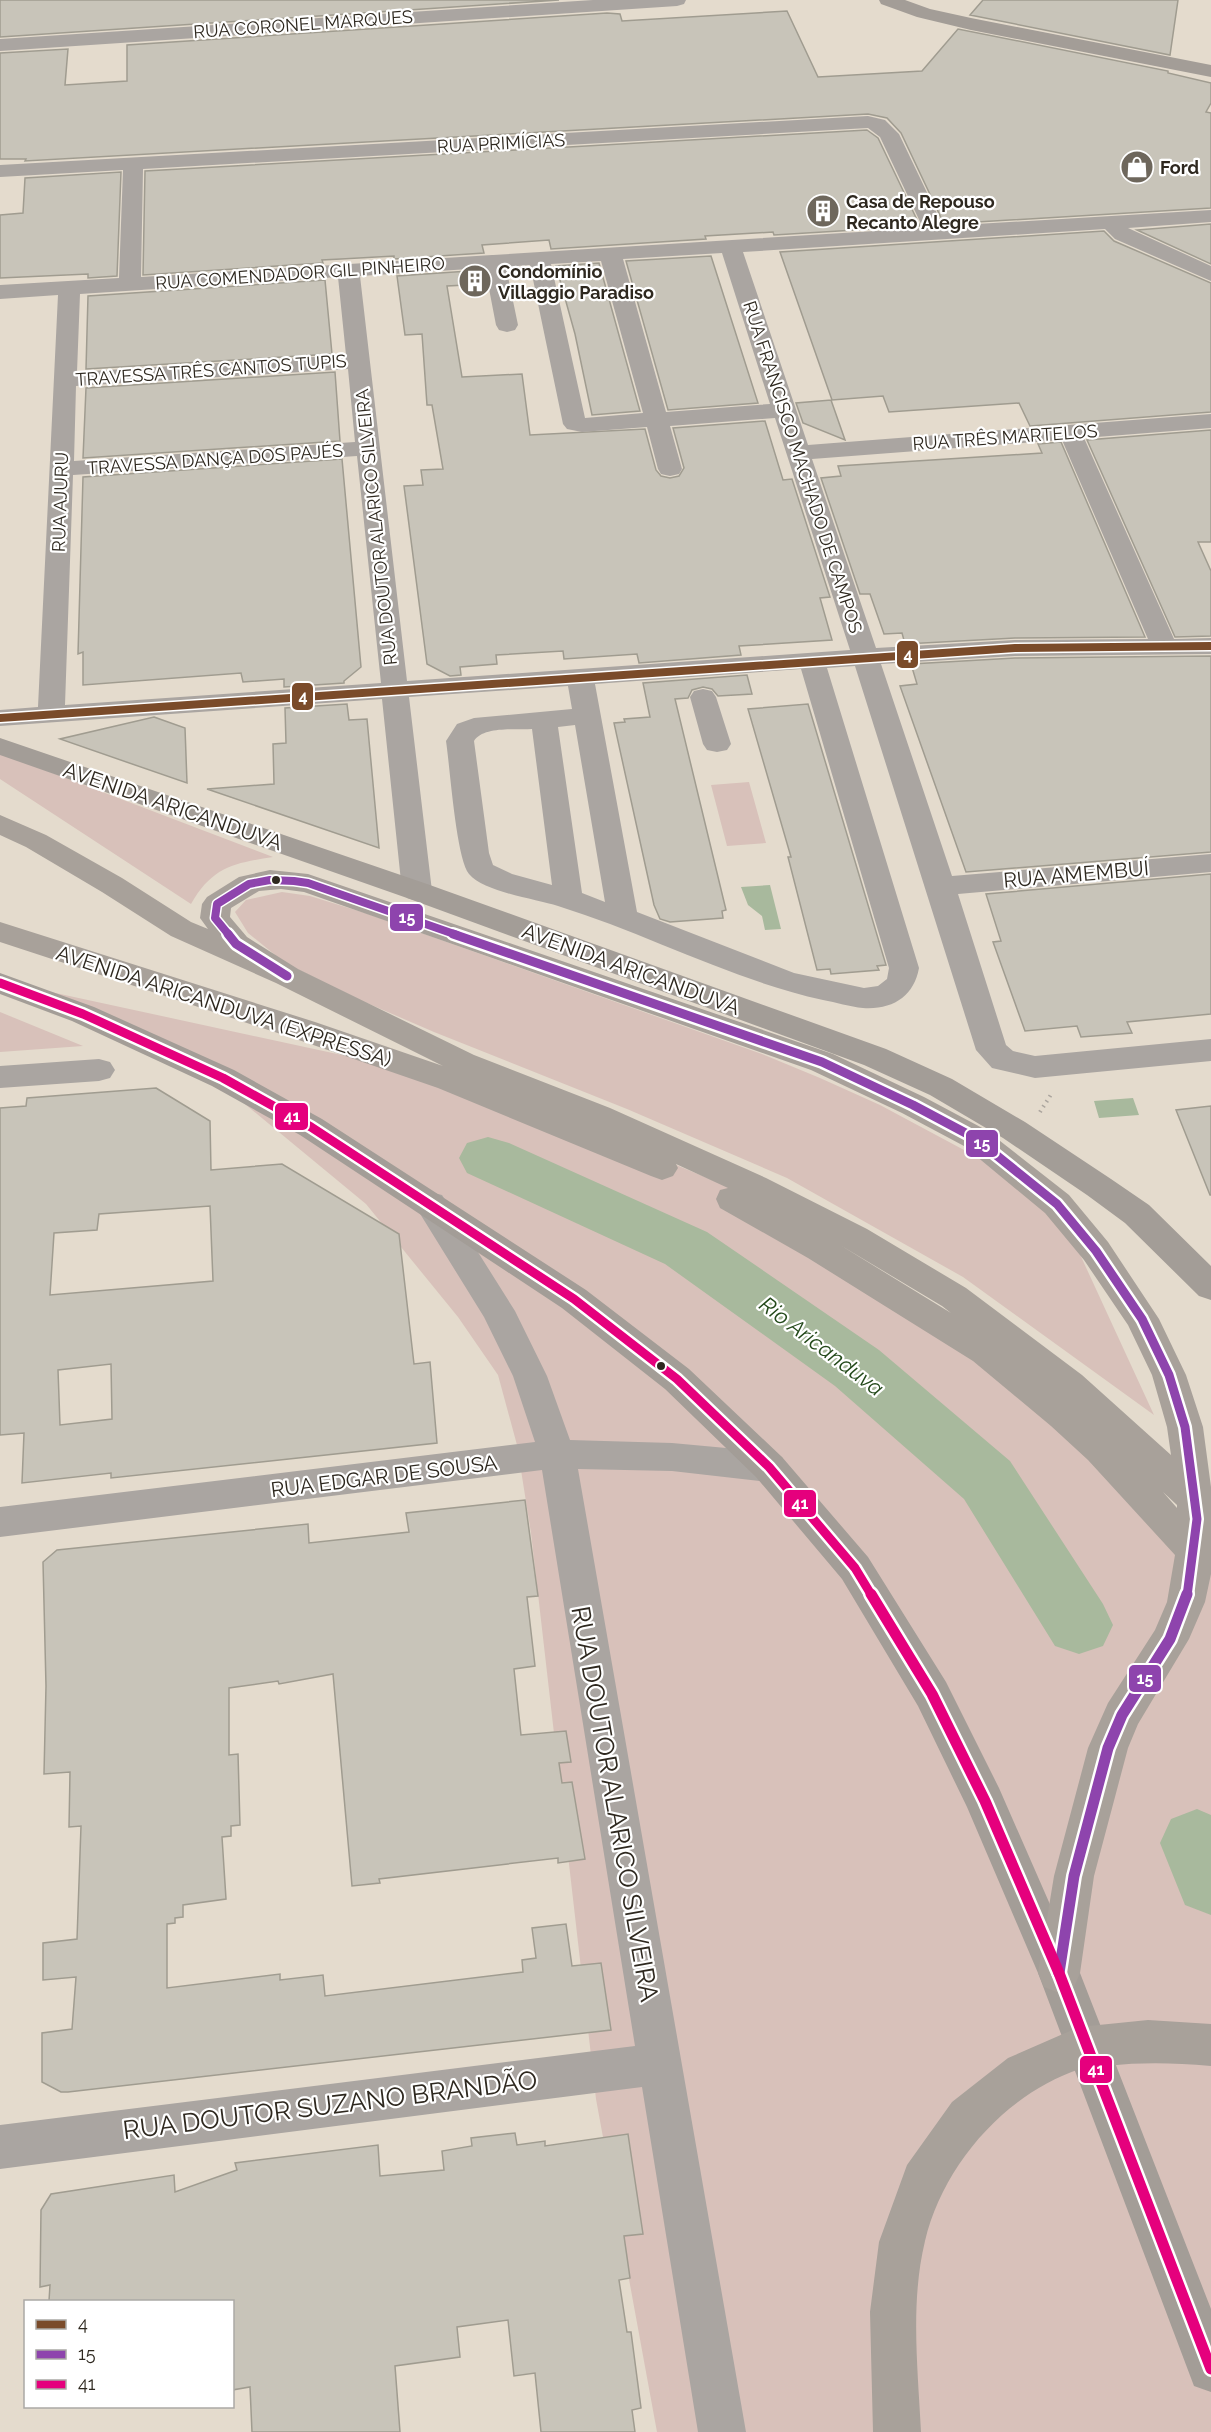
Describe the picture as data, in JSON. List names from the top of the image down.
{
  "streets": {
    "highway": ["AVENIDA ARICANDUVA (EXPRESSA)"],
    "main road": ["AVENIDA ARICANDUVA"],
    "street": [
      "RUA CORONEL MARQUES",
      "RUA PRIMÍCIAS",
      "RUA COMENDADOR GIL PINHEIRO",
      "TRAVESSA TRÊS CANTOS TUPIS",
      "RUA TRÊS MARTELOS",
      "TRAVESSA DANÇA DOS PAJÉS",
      "RUA FRANCISCO MACHADO DE CAMPOS",
      "RUA AJURU",
      "RUA DOUTOR ALARICO SILVEIRA",
      "RUA AMEMBUÍ",
      "RUA EDGAR DE SOUSA",
      "RUA DOUTOR SUZANO BRANDÃO"
    ]
  },
  "crossings": [
    ["RUA PRIMÍCIAS", "RUA COMENDADOR GIL PINHEIRO"],
    ["RUA COMENDADOR GIL PINHEIRO", "RUA FRANCISCO MACHADO DE CAMPOS"],
    ["RUA COMENDADOR GIL PINHEIRO", "RUA AJURU"],
    ["RUA COMENDADOR GIL PINHEIRO", "RUA DOUTOR ALARICO SILVEIRA"],
    ["TRAVESSA TRÊS CANTOS TUPIS", "RUA AJURU"],
    ["TRAVESSA TRÊS CANTOS TUPIS", "RUA DOUTOR ALARICO SILVEIRA"],
    ["RUA TRÊS MARTELOS", "RUA FRANCISCO MACHADO DE CAMPOS"],
    ["TRAVESSA DANÇA DOS PAJÉS", "RUA AJURU"],
    ["TRAVESSA DANÇA DOS PAJÉS", "RUA DOUTOR ALARICO SILVEIRA"],
    ["RUA FRANCISCO MACHADO DE CAMPOS", "RUA AMEMBUÍ"],
    ["RUA DOUTOR ALARICO SILVEIRA", "AVENIDA ARICANDUVA"],
    ["RUA DOUTOR ALARICO SILVEIRA", "RUA EDGAR DE SOUSA"],
    ["RUA DOUTOR ALARICO SILVEIRA", "RUA DOUTOR SUZANO BRANDÃO"]
  ],
  "water": ["Rio Aricanduva"],
  "places": {
    "shop": ["Ford"],
    "building": ["Casa de Repouso Recanto Alegre", "Condomínio Villaggio Paradiso"]
  },
  "lines": ["transit line 4", "transit line 15", "transit line 41"],
  "legend": ["4", "15", "41"]
}
